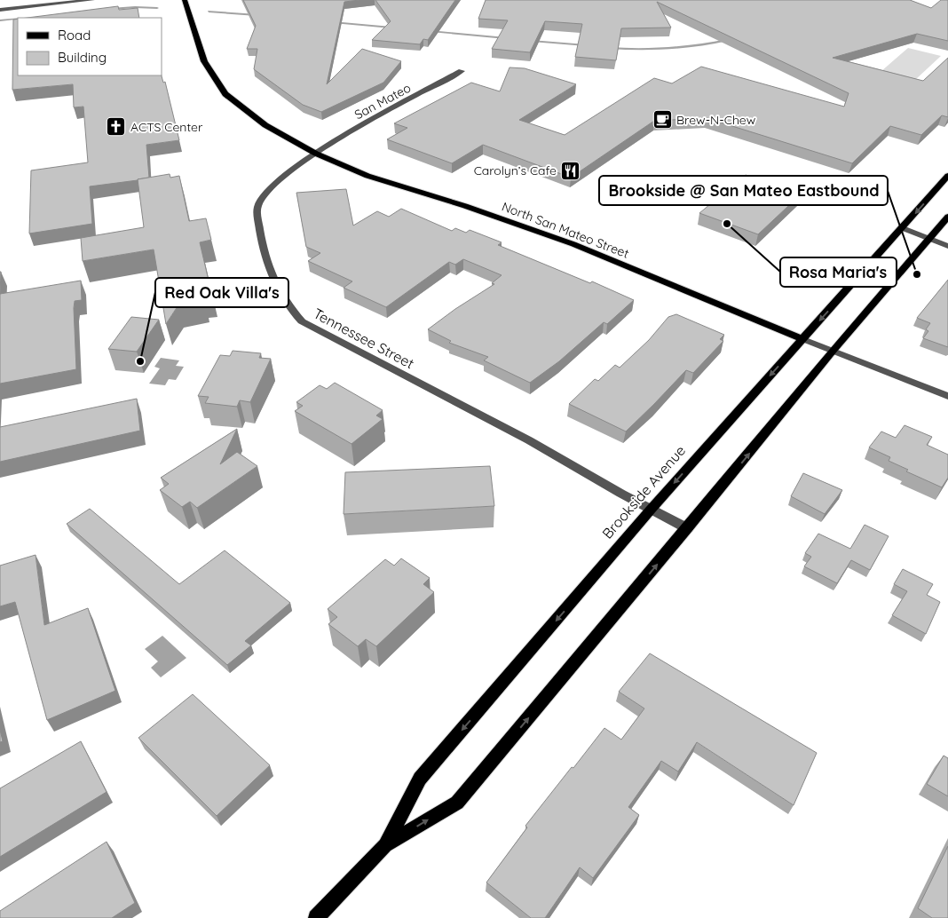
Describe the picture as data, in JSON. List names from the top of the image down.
{
  "streets": {
    "main road": ["North San Mateo Street", "Brookside Avenue"],
    "street": ["San Mateo", "Tennessee Street"]
  },
  "crossings": [
    ["San Mateo", "North San Mateo Street"],
    ["San Mateo", "Tennessee Street"],
    ["North San Mateo Street", "Tennessee Street"],
    ["North San Mateo Street", "Brookside Avenue"],
    ["Tennessee Street", "Brookside Avenue"]
  ],
  "places": {
    "cafe": ["Brew-N-Chew"],
    "church": ["ACTS Center"],
    "restaurant": ["Carolyn’s Cafe"],
    "other": ["Rosa Maria's", "Brookside @ San Mateo Eastbound", "Red Oak Villa's"]
  },
  "legend": ["Road", "Building"]
}
